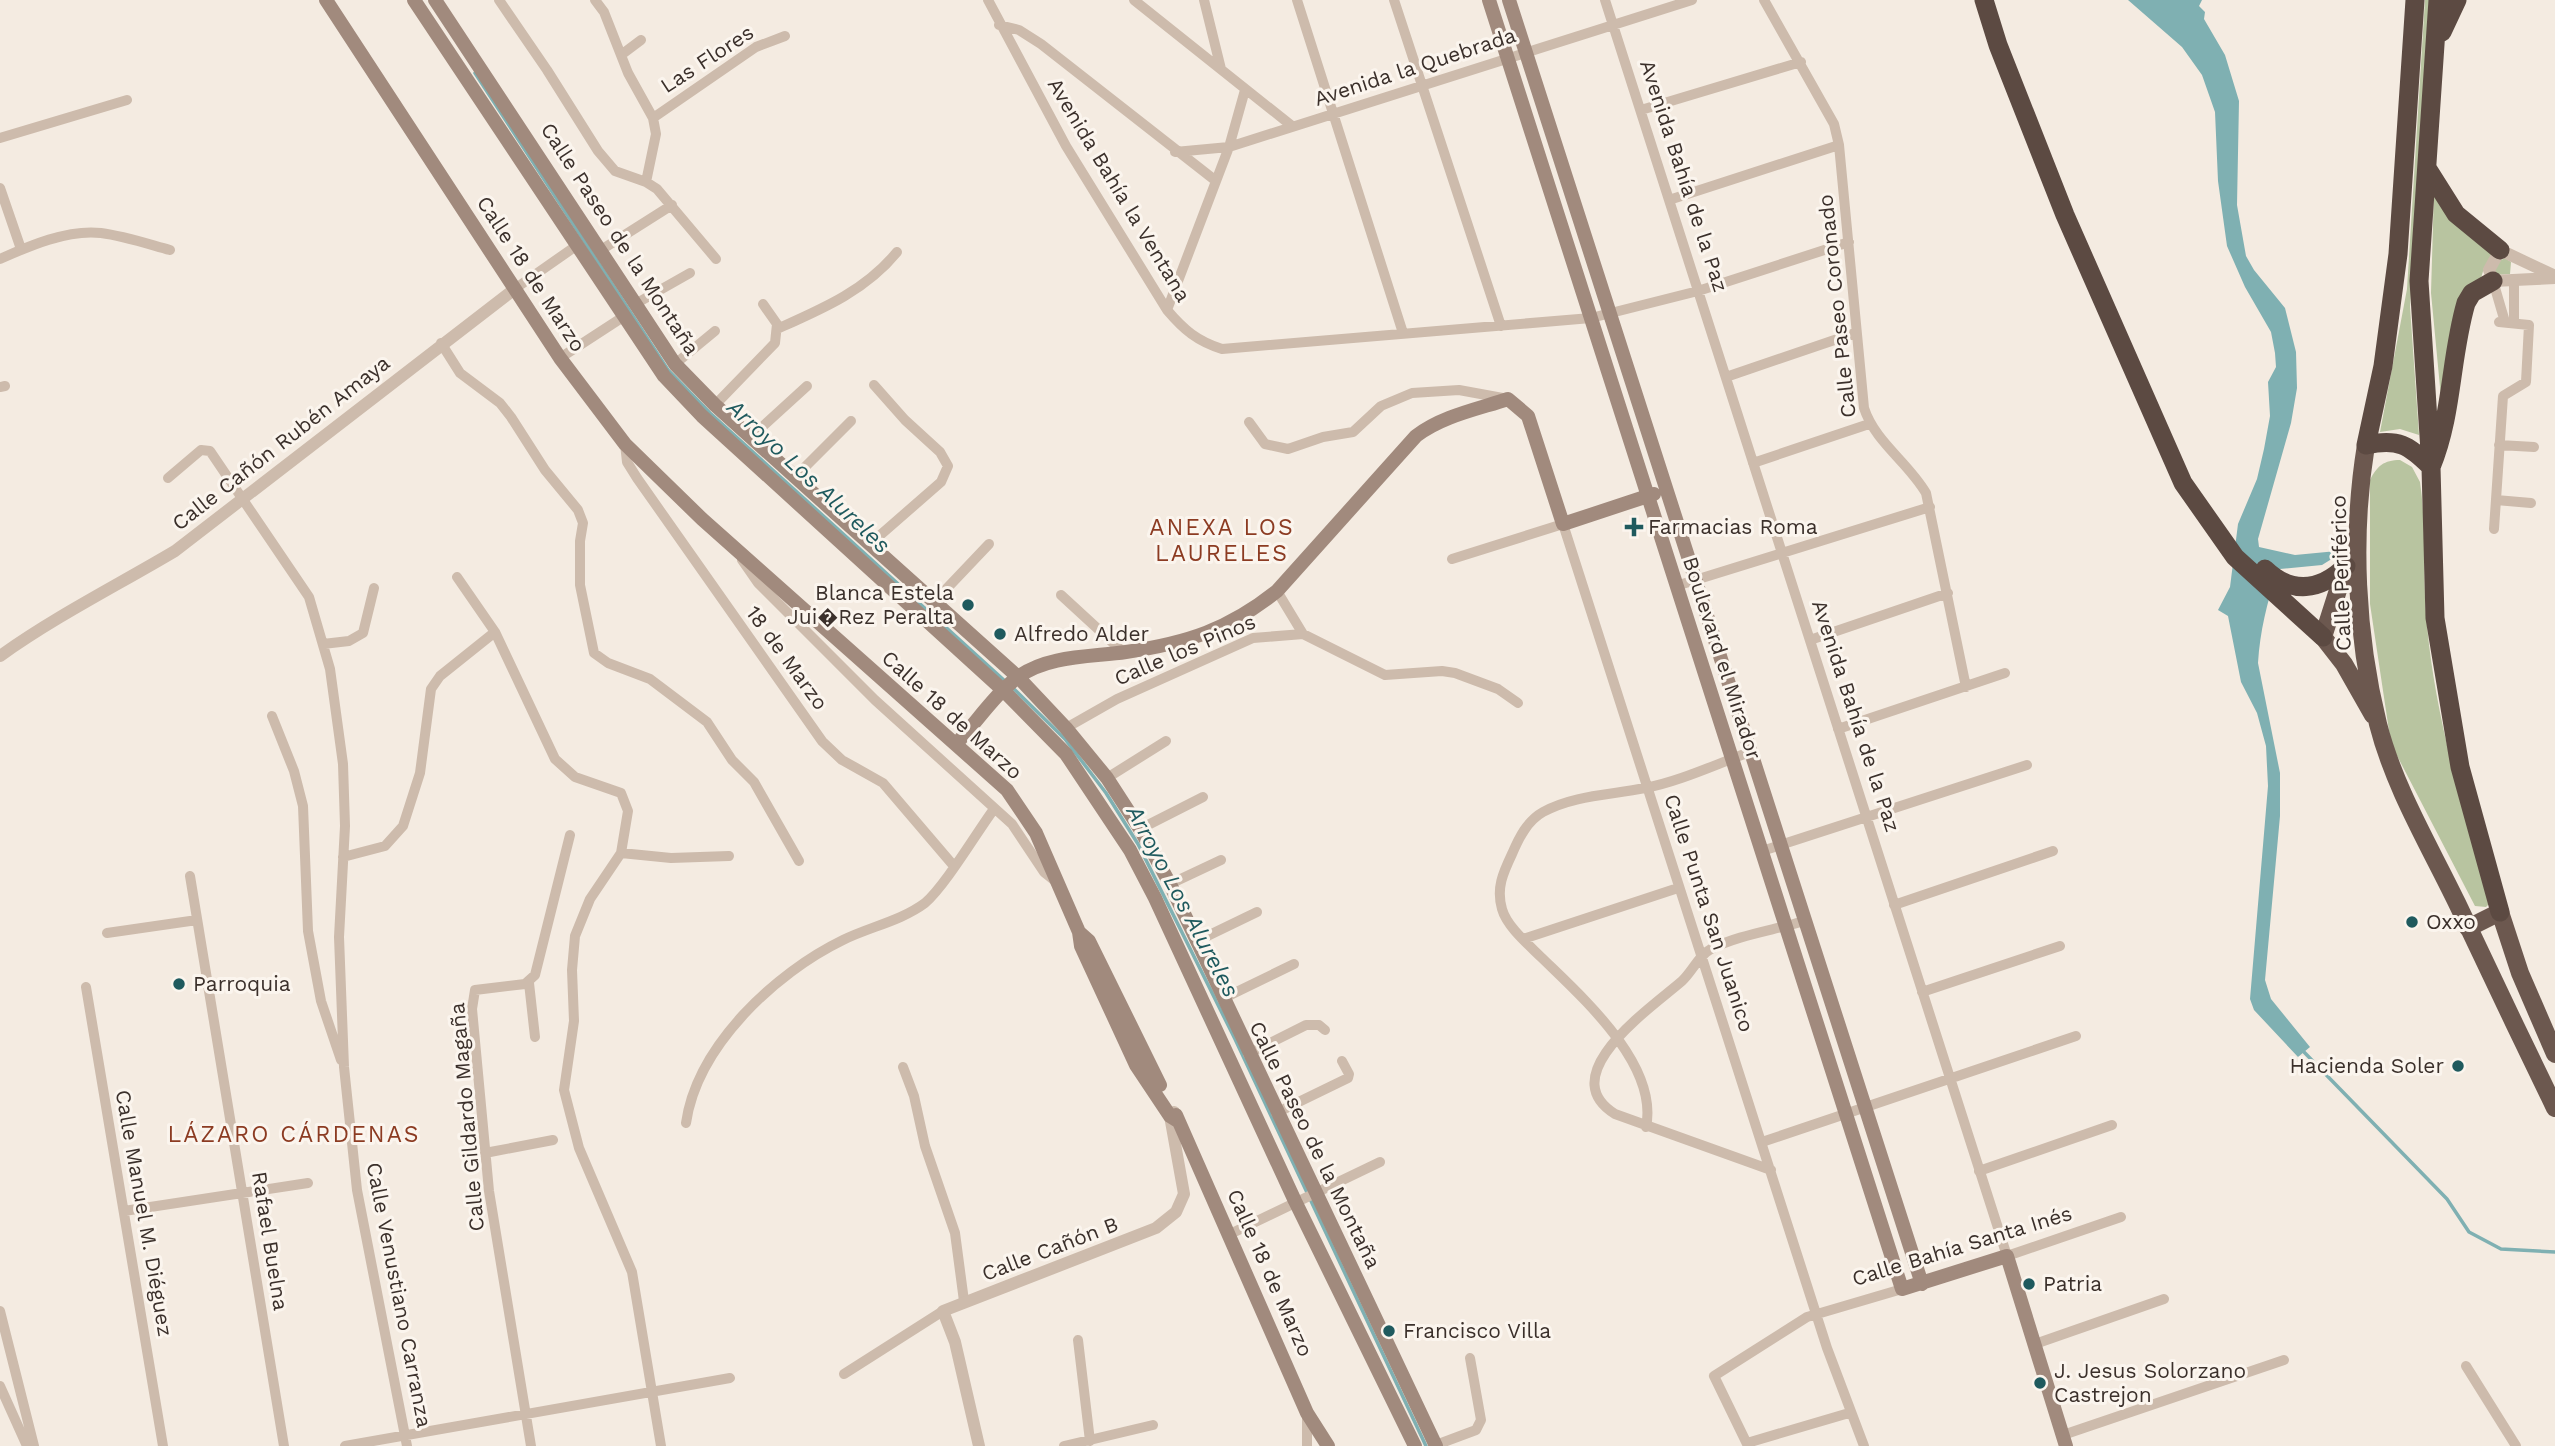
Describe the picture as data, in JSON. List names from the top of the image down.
{
  "streets": {
    "highway": ["Calle Periférico"],
    "main road": [
      "Avenida Bahía de la Paz",
      "Calle Paseo de la Montaña",
      "Calle 18 de Marzo",
      "Boulevard el Mirador",
      "Calle Punta San Juanico",
      "Calle Bahía Santa Inés"
    ],
    "street": [
      "Las Flores",
      "Avenida la Quebrada",
      "Avenida Bahía la Ventana",
      "Calle Paseo Coronado",
      "Calle Cañón Rubén Amaya",
      "Calle los Pinos",
      "18 de Marzo",
      "Calle Gildardo Magaña",
      "Calle Manuel M. Diéguez",
      "Rafael Buelna",
      "Calle Cañón B",
      "Calle Venustiano Carranza"
    ]
  },
  "crossings": [
    ["Avenida la Quebrada", "Avenida Bahía de la Paz"],
    ["Avenida la Quebrada", "Boulevard el Mirador"],
    ["Avenida Bahía de la Paz", "Avenida Bahía la Ventana"],
    ["Avenida Bahía de la Paz", "Calle Bahía Santa Inés"],
    ["Avenida Bahía la Ventana", "Calle Paseo Coronado"],
    ["Avenida Bahía la Ventana", "Boulevard el Mirador"],
    ["Calle Paseo de la Montaña", "Calle Cañón Rubén Amaya"],
    ["Calle Paseo de la Montaña", "Calle los Pinos"],
    ["Calle 18 de Marzo", "Calle Cañón Rubén Amaya"],
    ["Calle 18 de Marzo", "18 de Marzo"],
    ["Calle 18 de Marzo", "Calle Cañón B"],
    ["Calle Cañón Rubén Amaya", "Calle Venustiano Carranza"],
    ["Boulevard el Mirador", "Calle Bahía Santa Inés"],
    ["Calle Punta San Juanico", "Calle Bahía Santa Inés"]
  ],
  "districts": ["ANEXA LOS LAURELES", "LÁZARO CÁRDENAS"],
  "water": ["Arroyo Los Alureles"],
  "places": {
    "health": ["Farmacias Roma"],
    "other": [
      "Blanca Estela Jui�Rez Peralta",
      "Alfredo Alder",
      "Oxxo",
      "Parroquia",
      "Hacienda Soler",
      "Patria",
      "Francisco Villa",
      "J. Jesus Solorzano Castrejon"
    ]
  }
}
